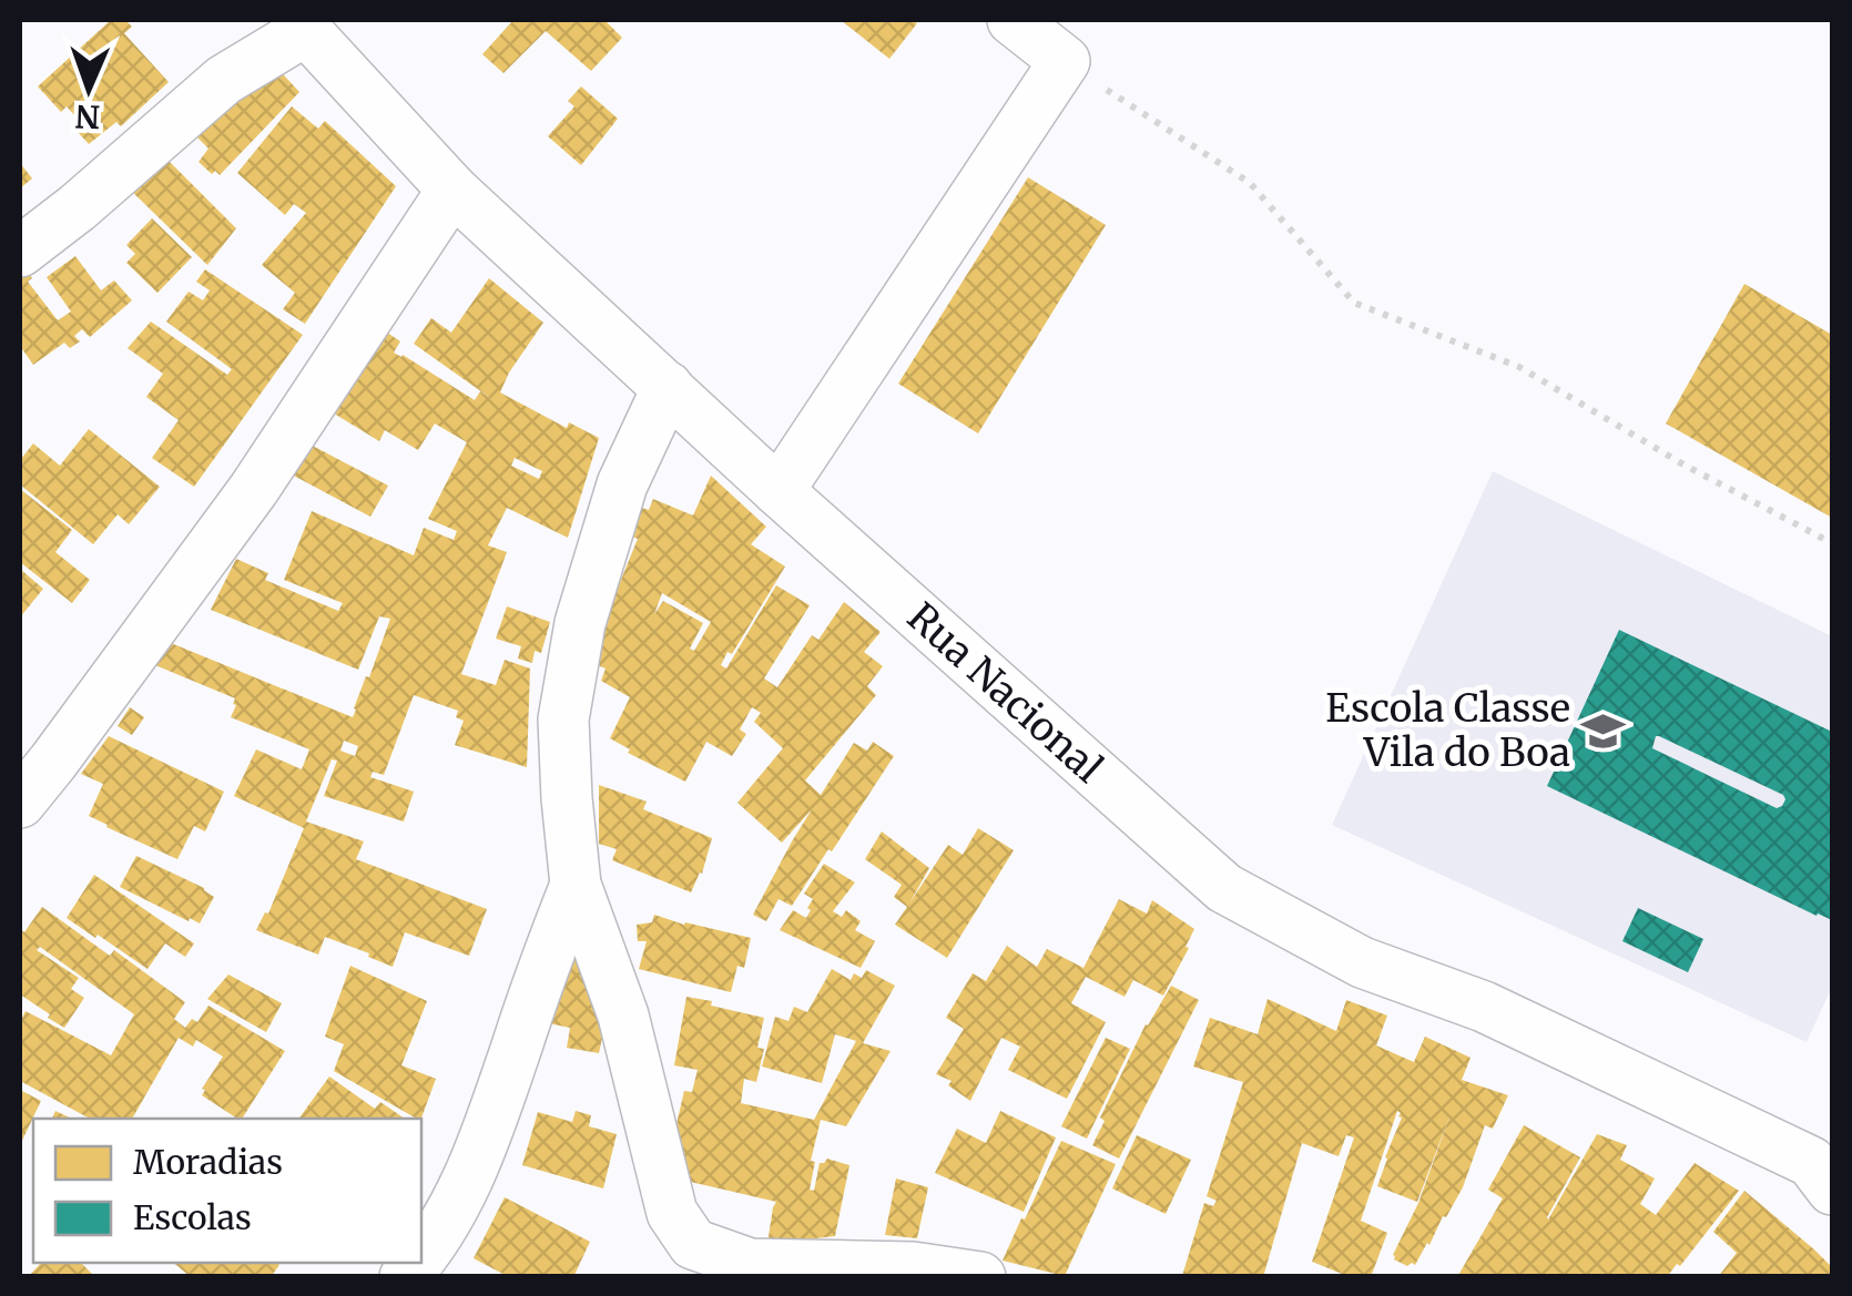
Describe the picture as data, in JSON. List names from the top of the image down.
{
  "streets": {
    "street": ["Rua Nacional"]
  },
  "places": {
    "school or university": ["Escola Classe Vila do Boa"]
  },
  "legend": ["Moradias", "Escolas"],
  "north": "bottom"
}
